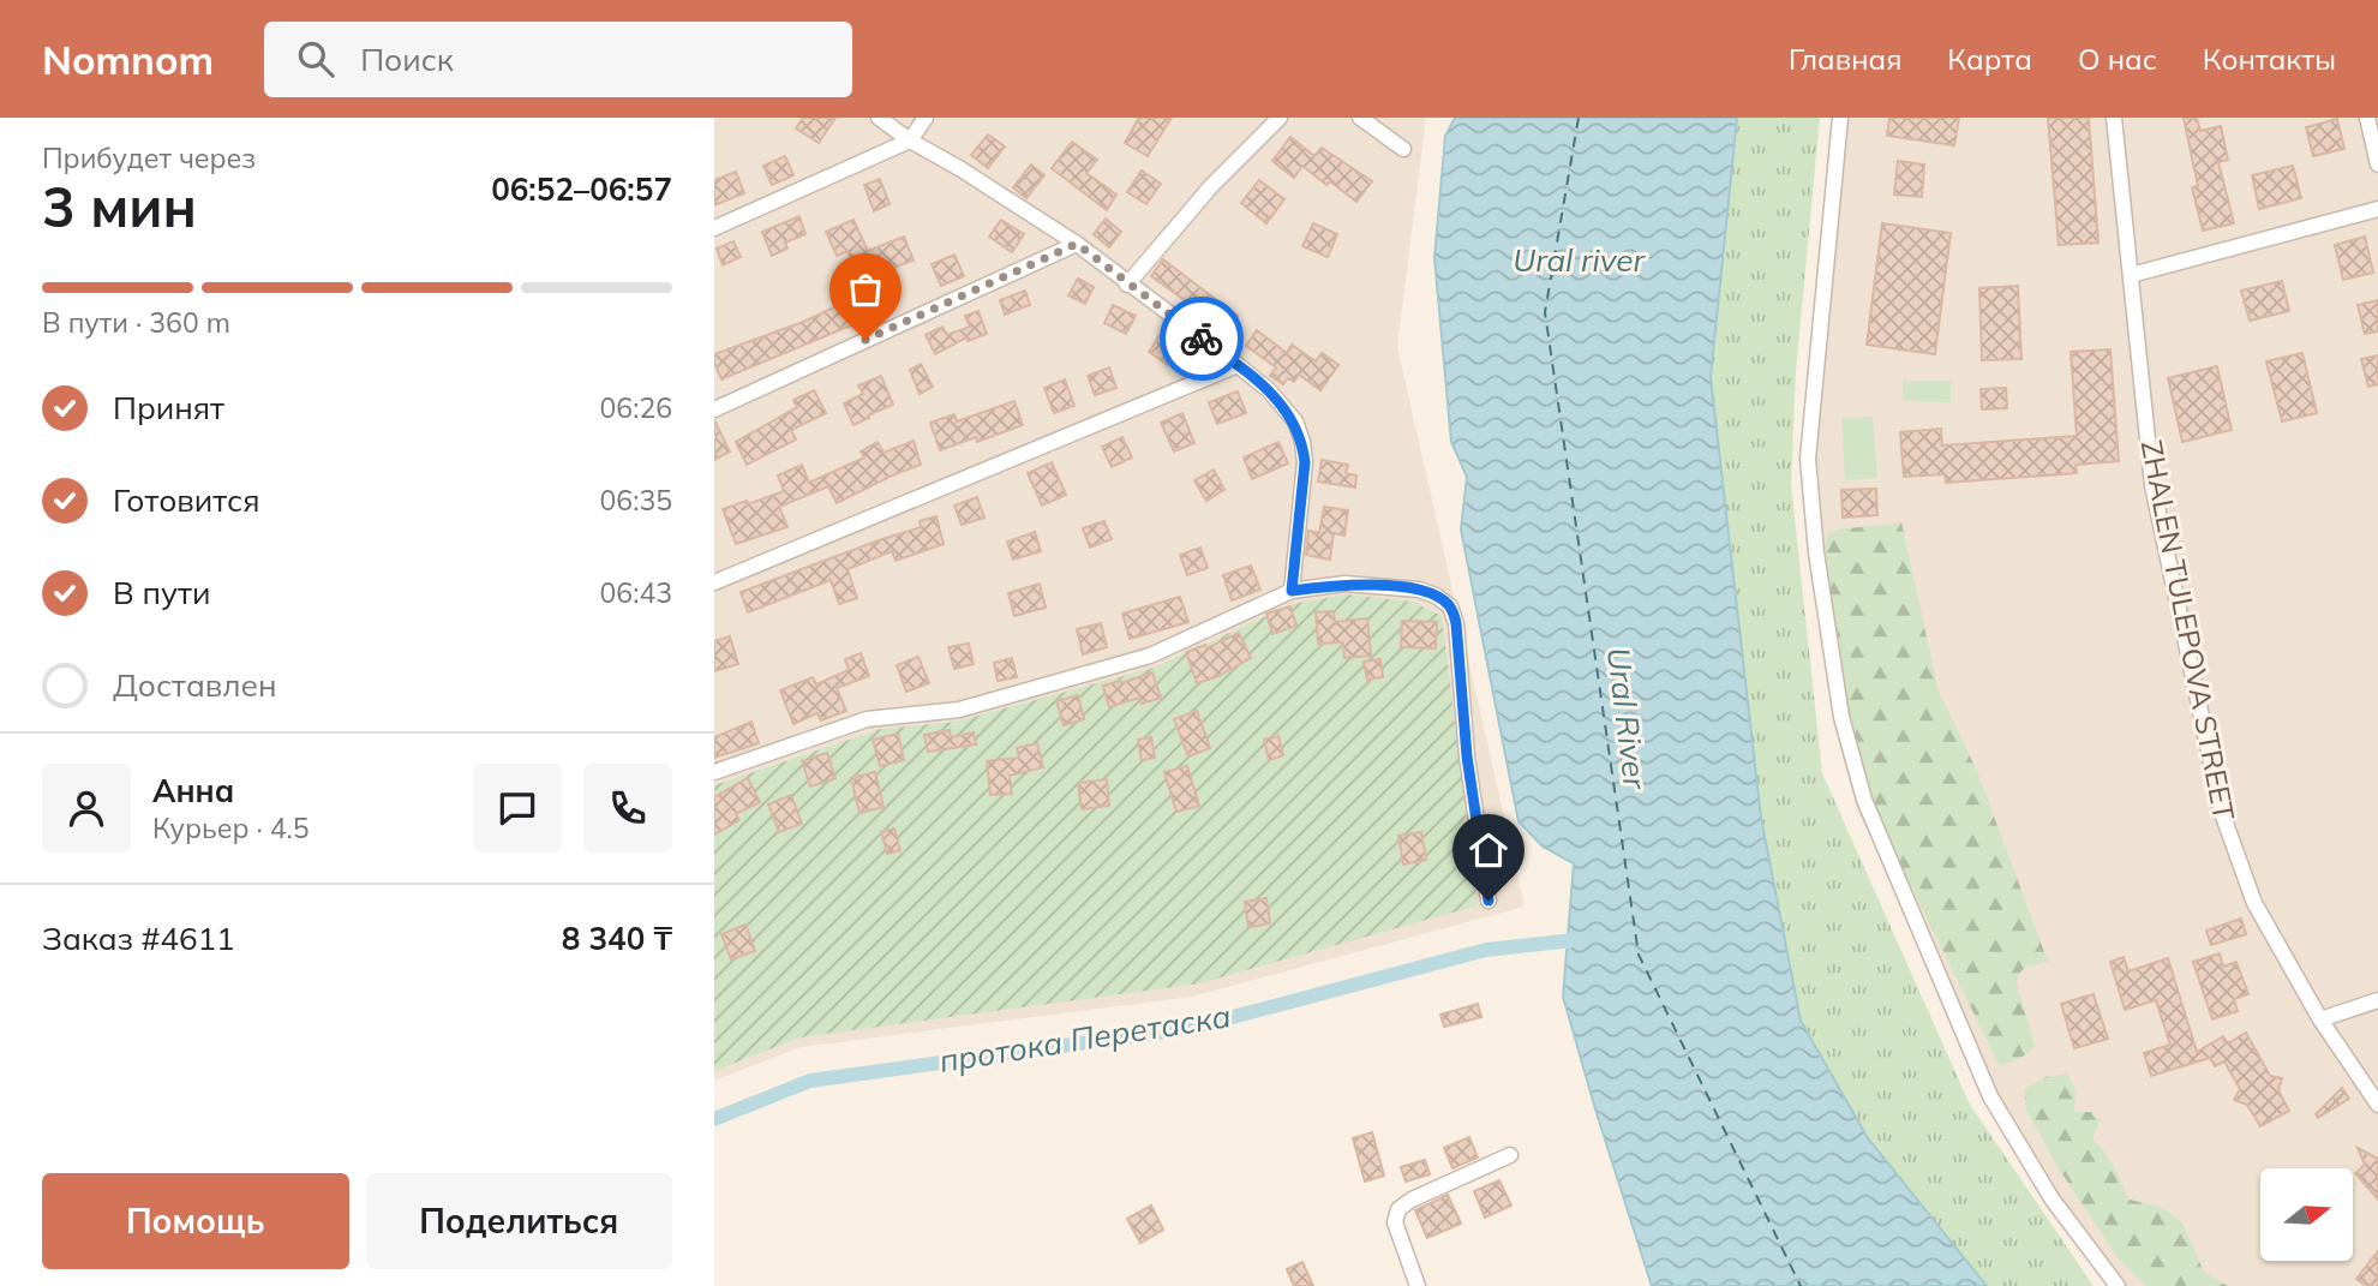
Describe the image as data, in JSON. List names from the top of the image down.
{
  "streets": {
    "street": ["ZHALEN TULEPOVA STREET"]
  },
  "water": ["Ural river", "Ural River", "протока Перетаска"],
  "north": "right",
  "page": {
    "header": "Nomnom",
    "search": "Поиск",
    "nav": [
      "Главная",
      "Карта",
      "О нас",
      "Контакты"
    ],
    "heading": ["3 мин", "Прибудет через", "06:52–06:57"],
    "panel": [
      "Анна",
      "Курьер · 4.5",
      "Заказ #4611",
      "8 340 ₸"
    ],
    "bar": "В пути · 360 m",
    "list": [
      ["Принят", "06:26"],
      ["Готовится", "06:35"],
      ["В пути", "06:43"],
      "Доставлен"
    ],
    "buttons": ["Помощь", "Поделиться"]
  }
}
